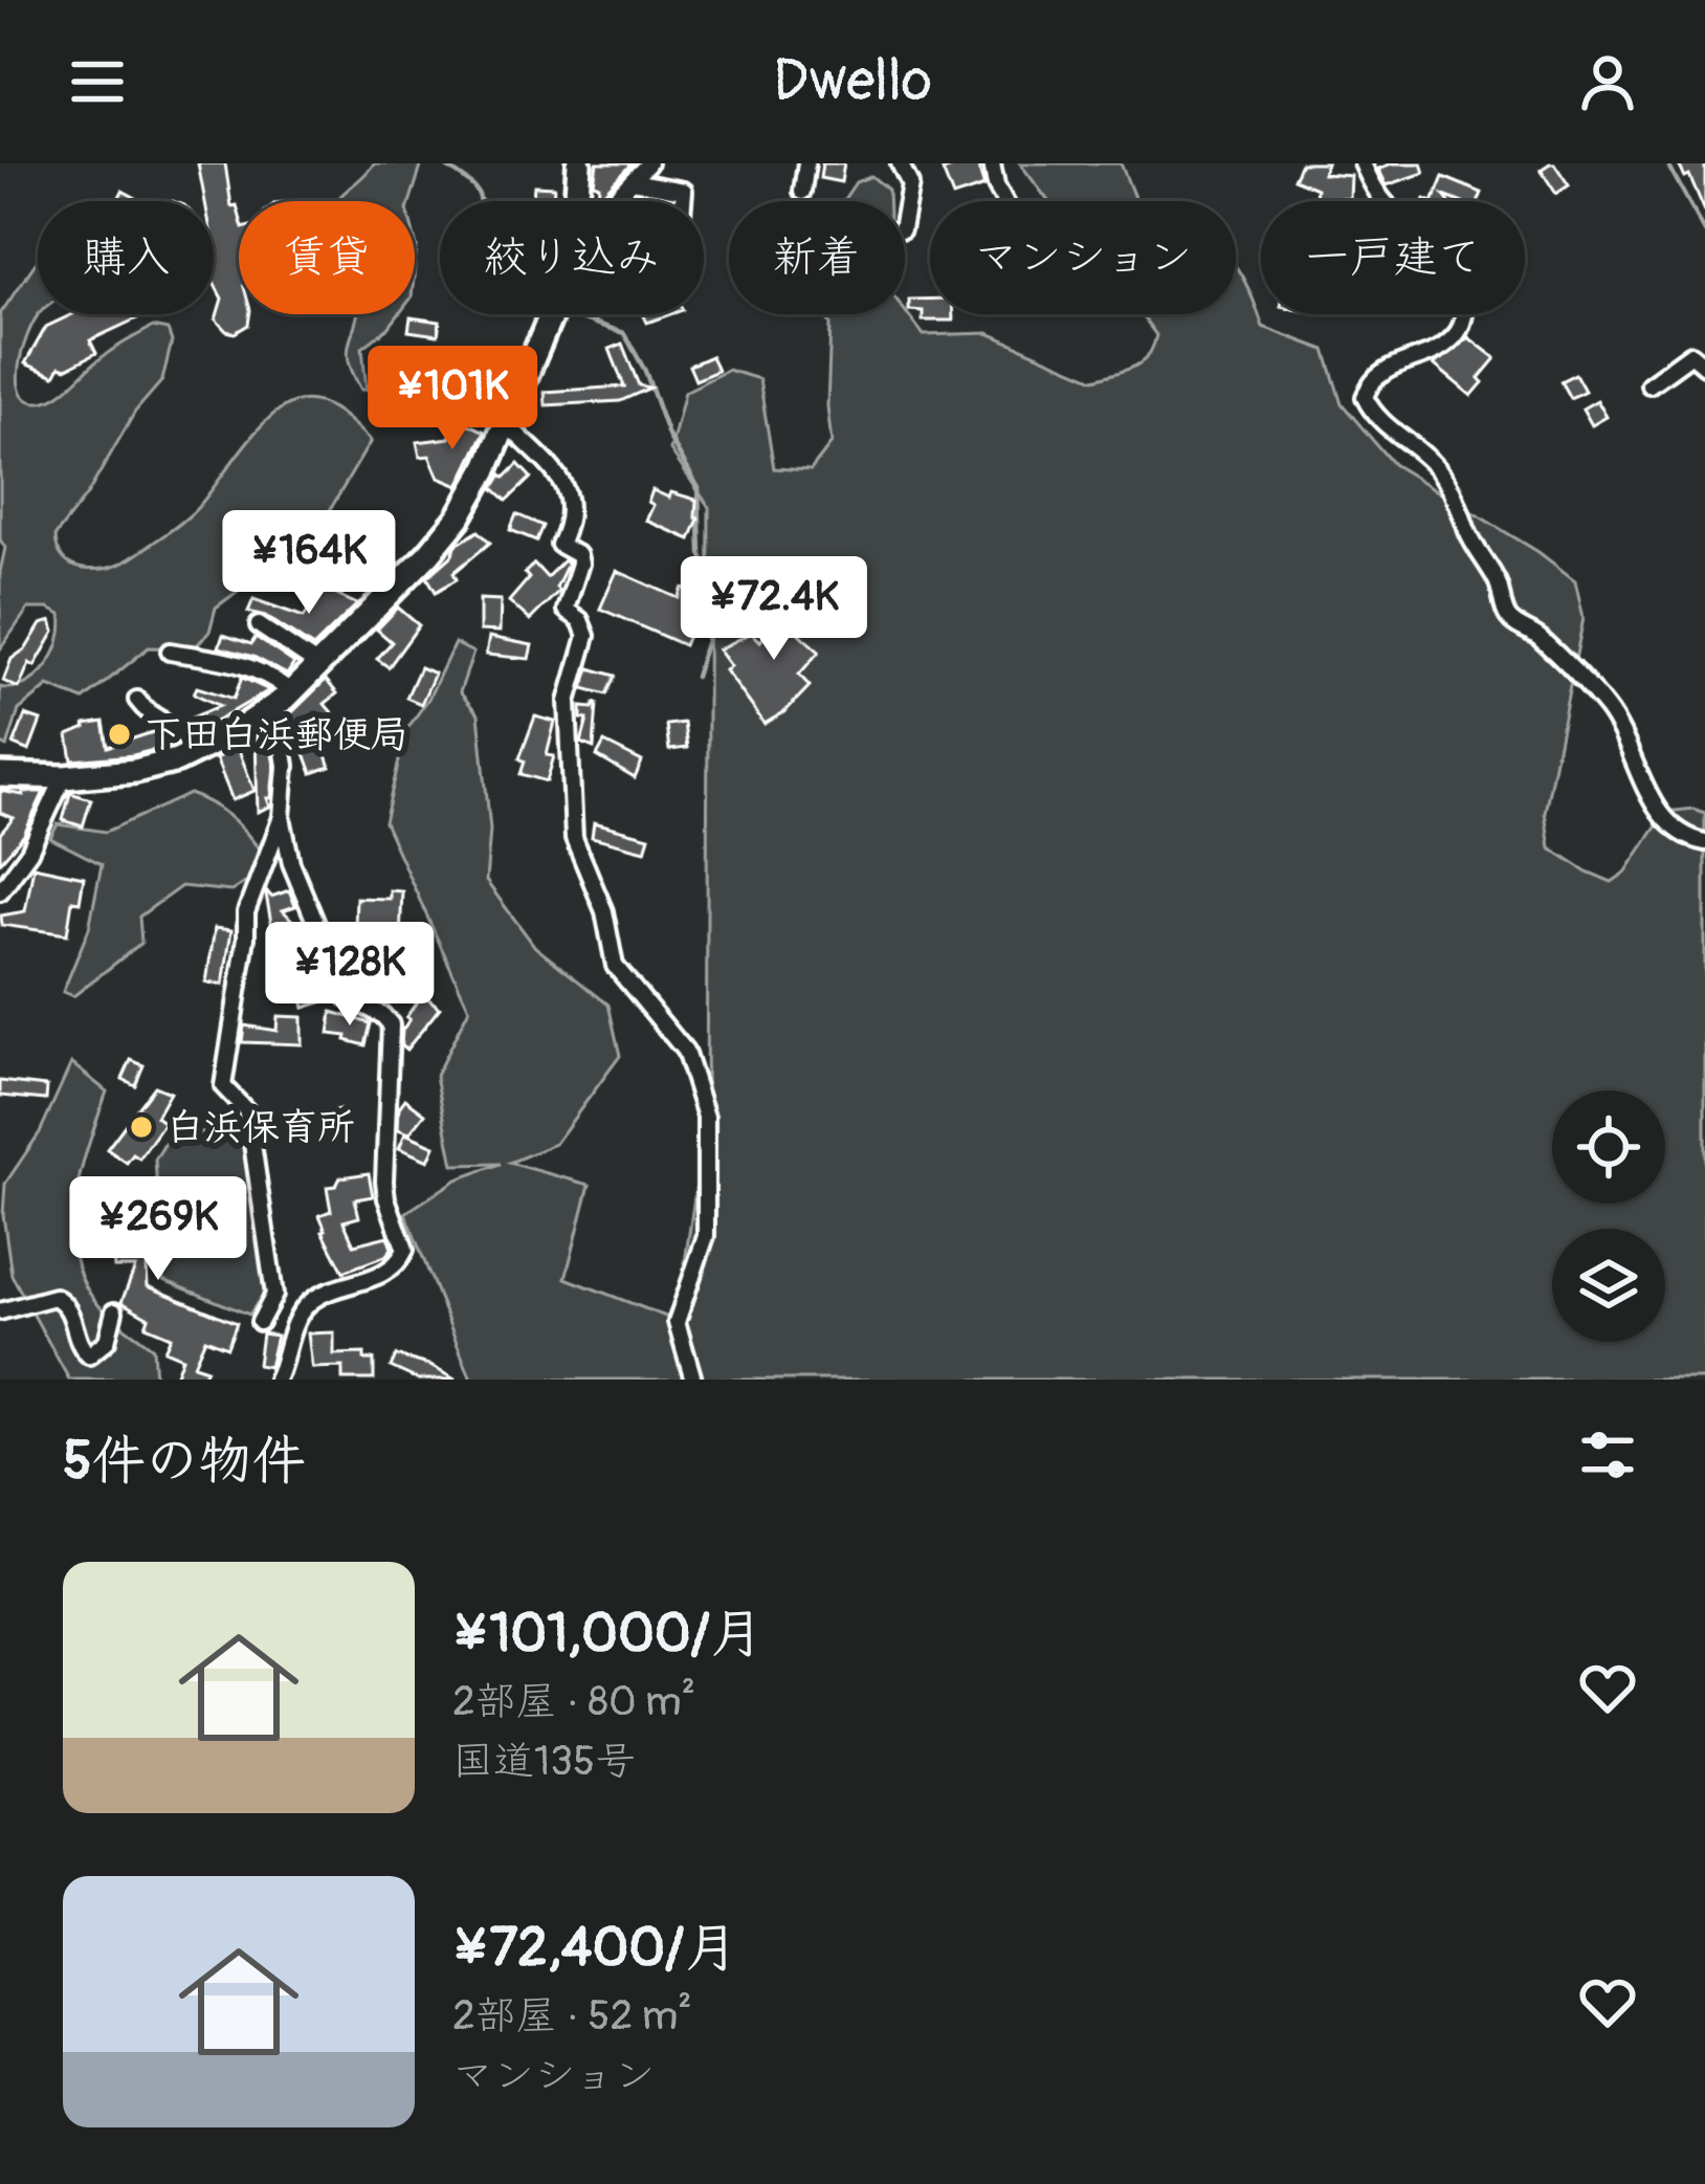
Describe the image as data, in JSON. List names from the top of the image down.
{
  "places": ["下田白浜郵便局", "白浜保育所"],
  "page": {
    "header": "Dwello",
    "chip": [
      "購入",
      "賃貸",
      "絞り込み",
      "新着",
      "マンション",
      "一戸建て"
    ],
    "price": [
      "¥101K",
      "¥164K",
      "¥72.4K",
      "¥128K",
      "¥269K"
    ],
    "heading": "5件の物件",
    "list": [
      {
        "name": "¥101,000/月",
        "note": "2部屋 · 80 m² · 国道135号"
      },
      {
        "name": "¥72,400/月",
        "note": "2部屋 · 52 m² · マンション"
      }
    ]
  }
}
